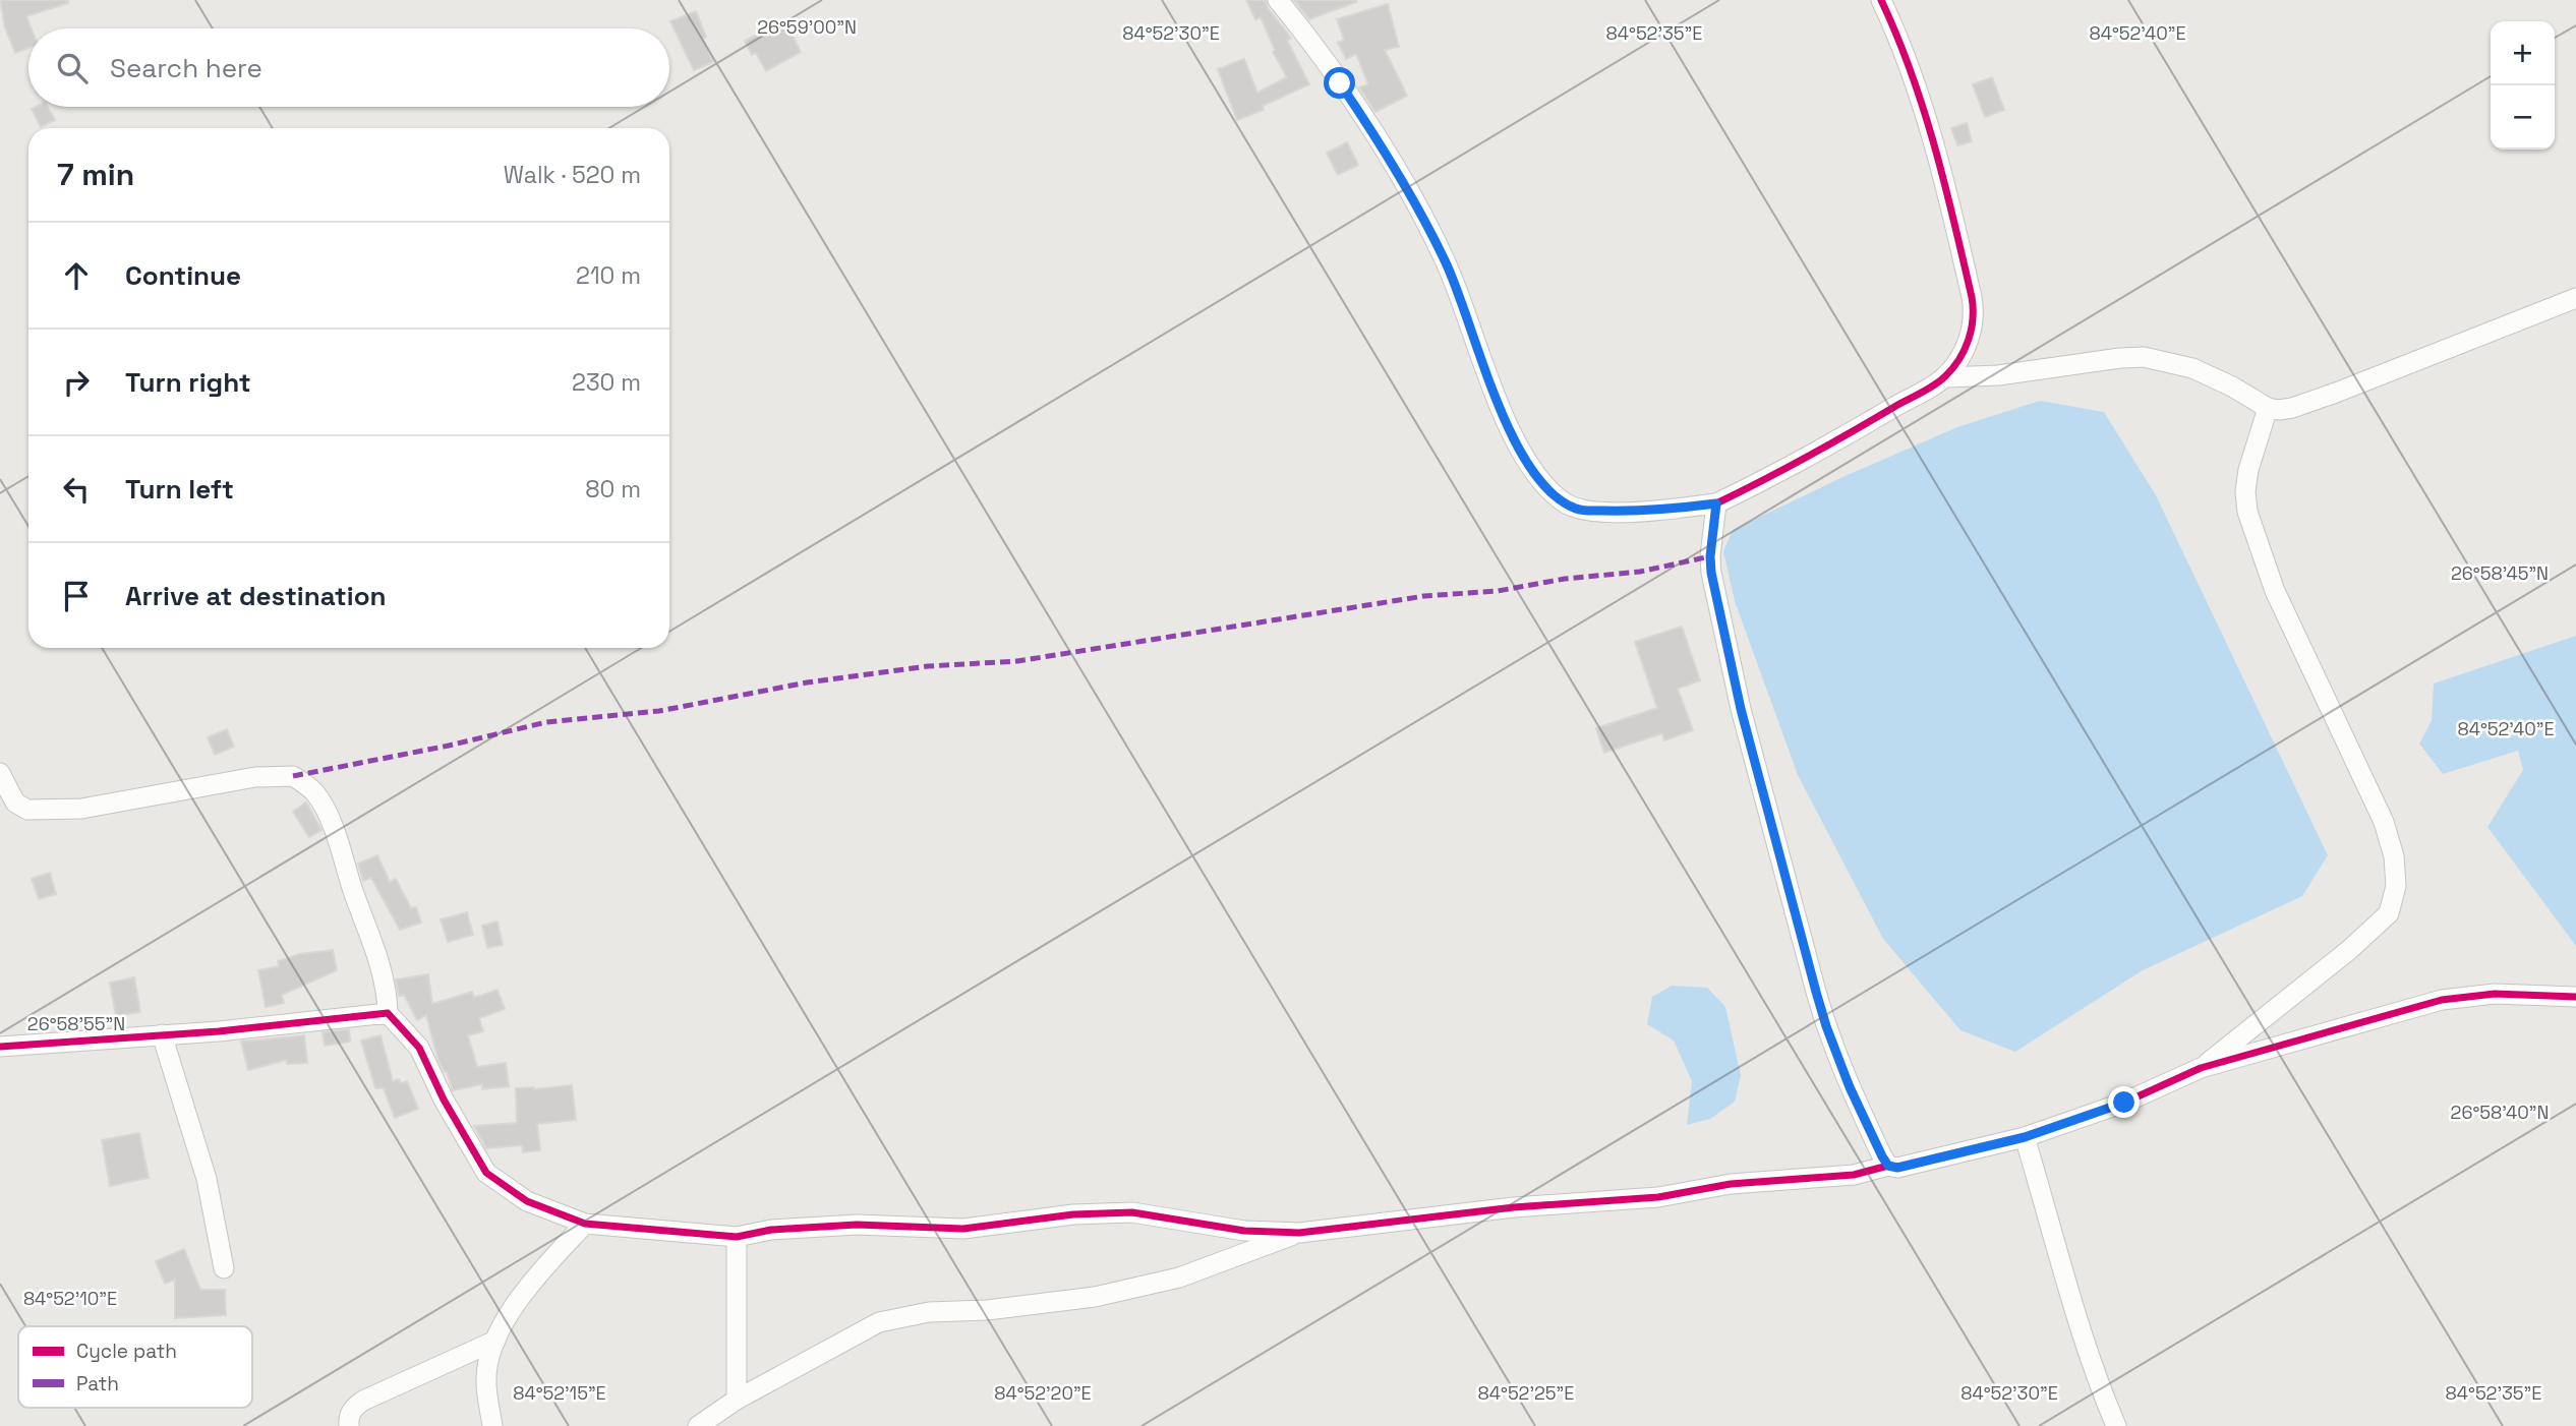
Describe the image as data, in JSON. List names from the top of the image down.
{
  "legend": ["Cycle path", "Path"],
  "page": {
    "map_buttons": ["+", "−"],
    "search": "Search here",
    "heading": ["7 min", "Walk · 520 m"],
    "list": [
      ["Continue", "210 m"],
      ["Turn right", "230 m"],
      ["Turn left", "80 m"],
      "Arrive at destination"
    ]
  },
  "coordinates": [
    "26°59'00\"N",
    "84°52'35\"E",
    "84°52'30\"E",
    "84°52'40\"E",
    "26°58'45\"N",
    "26°58'55\"N",
    "26°58'40\"N",
    "84°52'10\"E",
    "84°52'15\"E",
    "84°52'20\"E",
    "84°52'25\"E"
  ]
}
